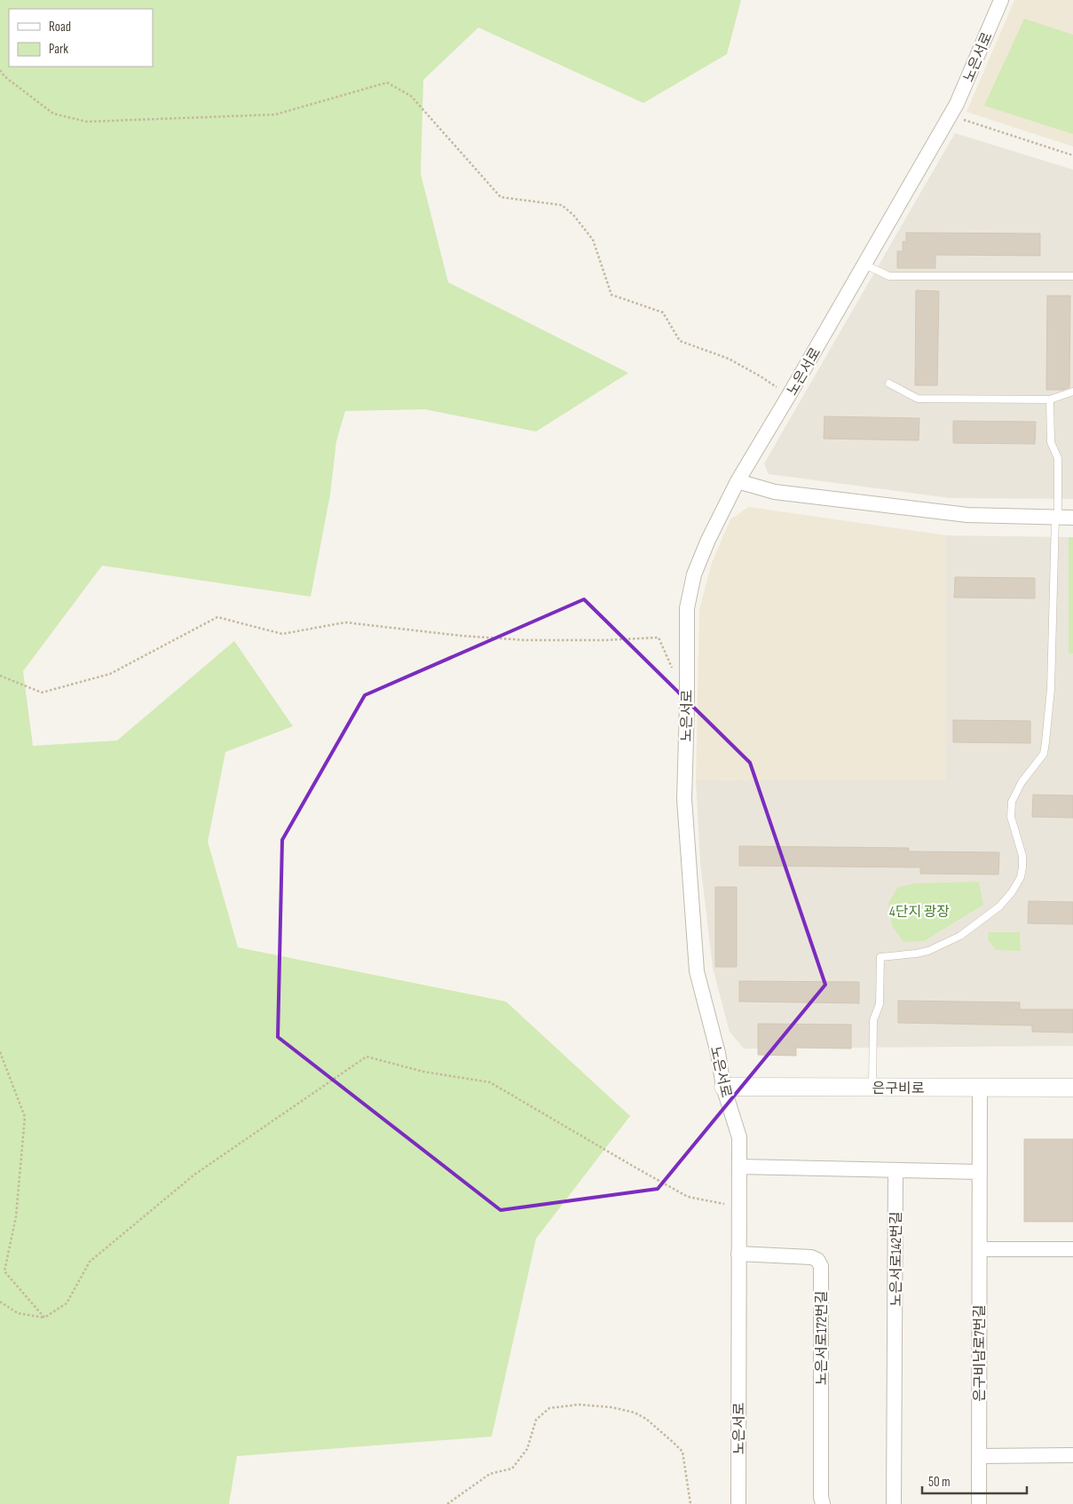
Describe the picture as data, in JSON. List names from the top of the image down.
{
  "streets": {
    "street": [
      "노은서로",
      "은구비로",
      "노은서로142번길",
      "노은서로172번길",
      "은구비남로7번길"
    ]
  },
  "crossings": [
    ["노은서로", "은구비로"],
    ["노은서로", "노은서로172번길"],
    ["은구비로", "은구비남로7번길"]
  ],
  "parks": ["4단지 광장"],
  "legend": ["Road", "Park"],
  "scale_bar": "50 m"
}
